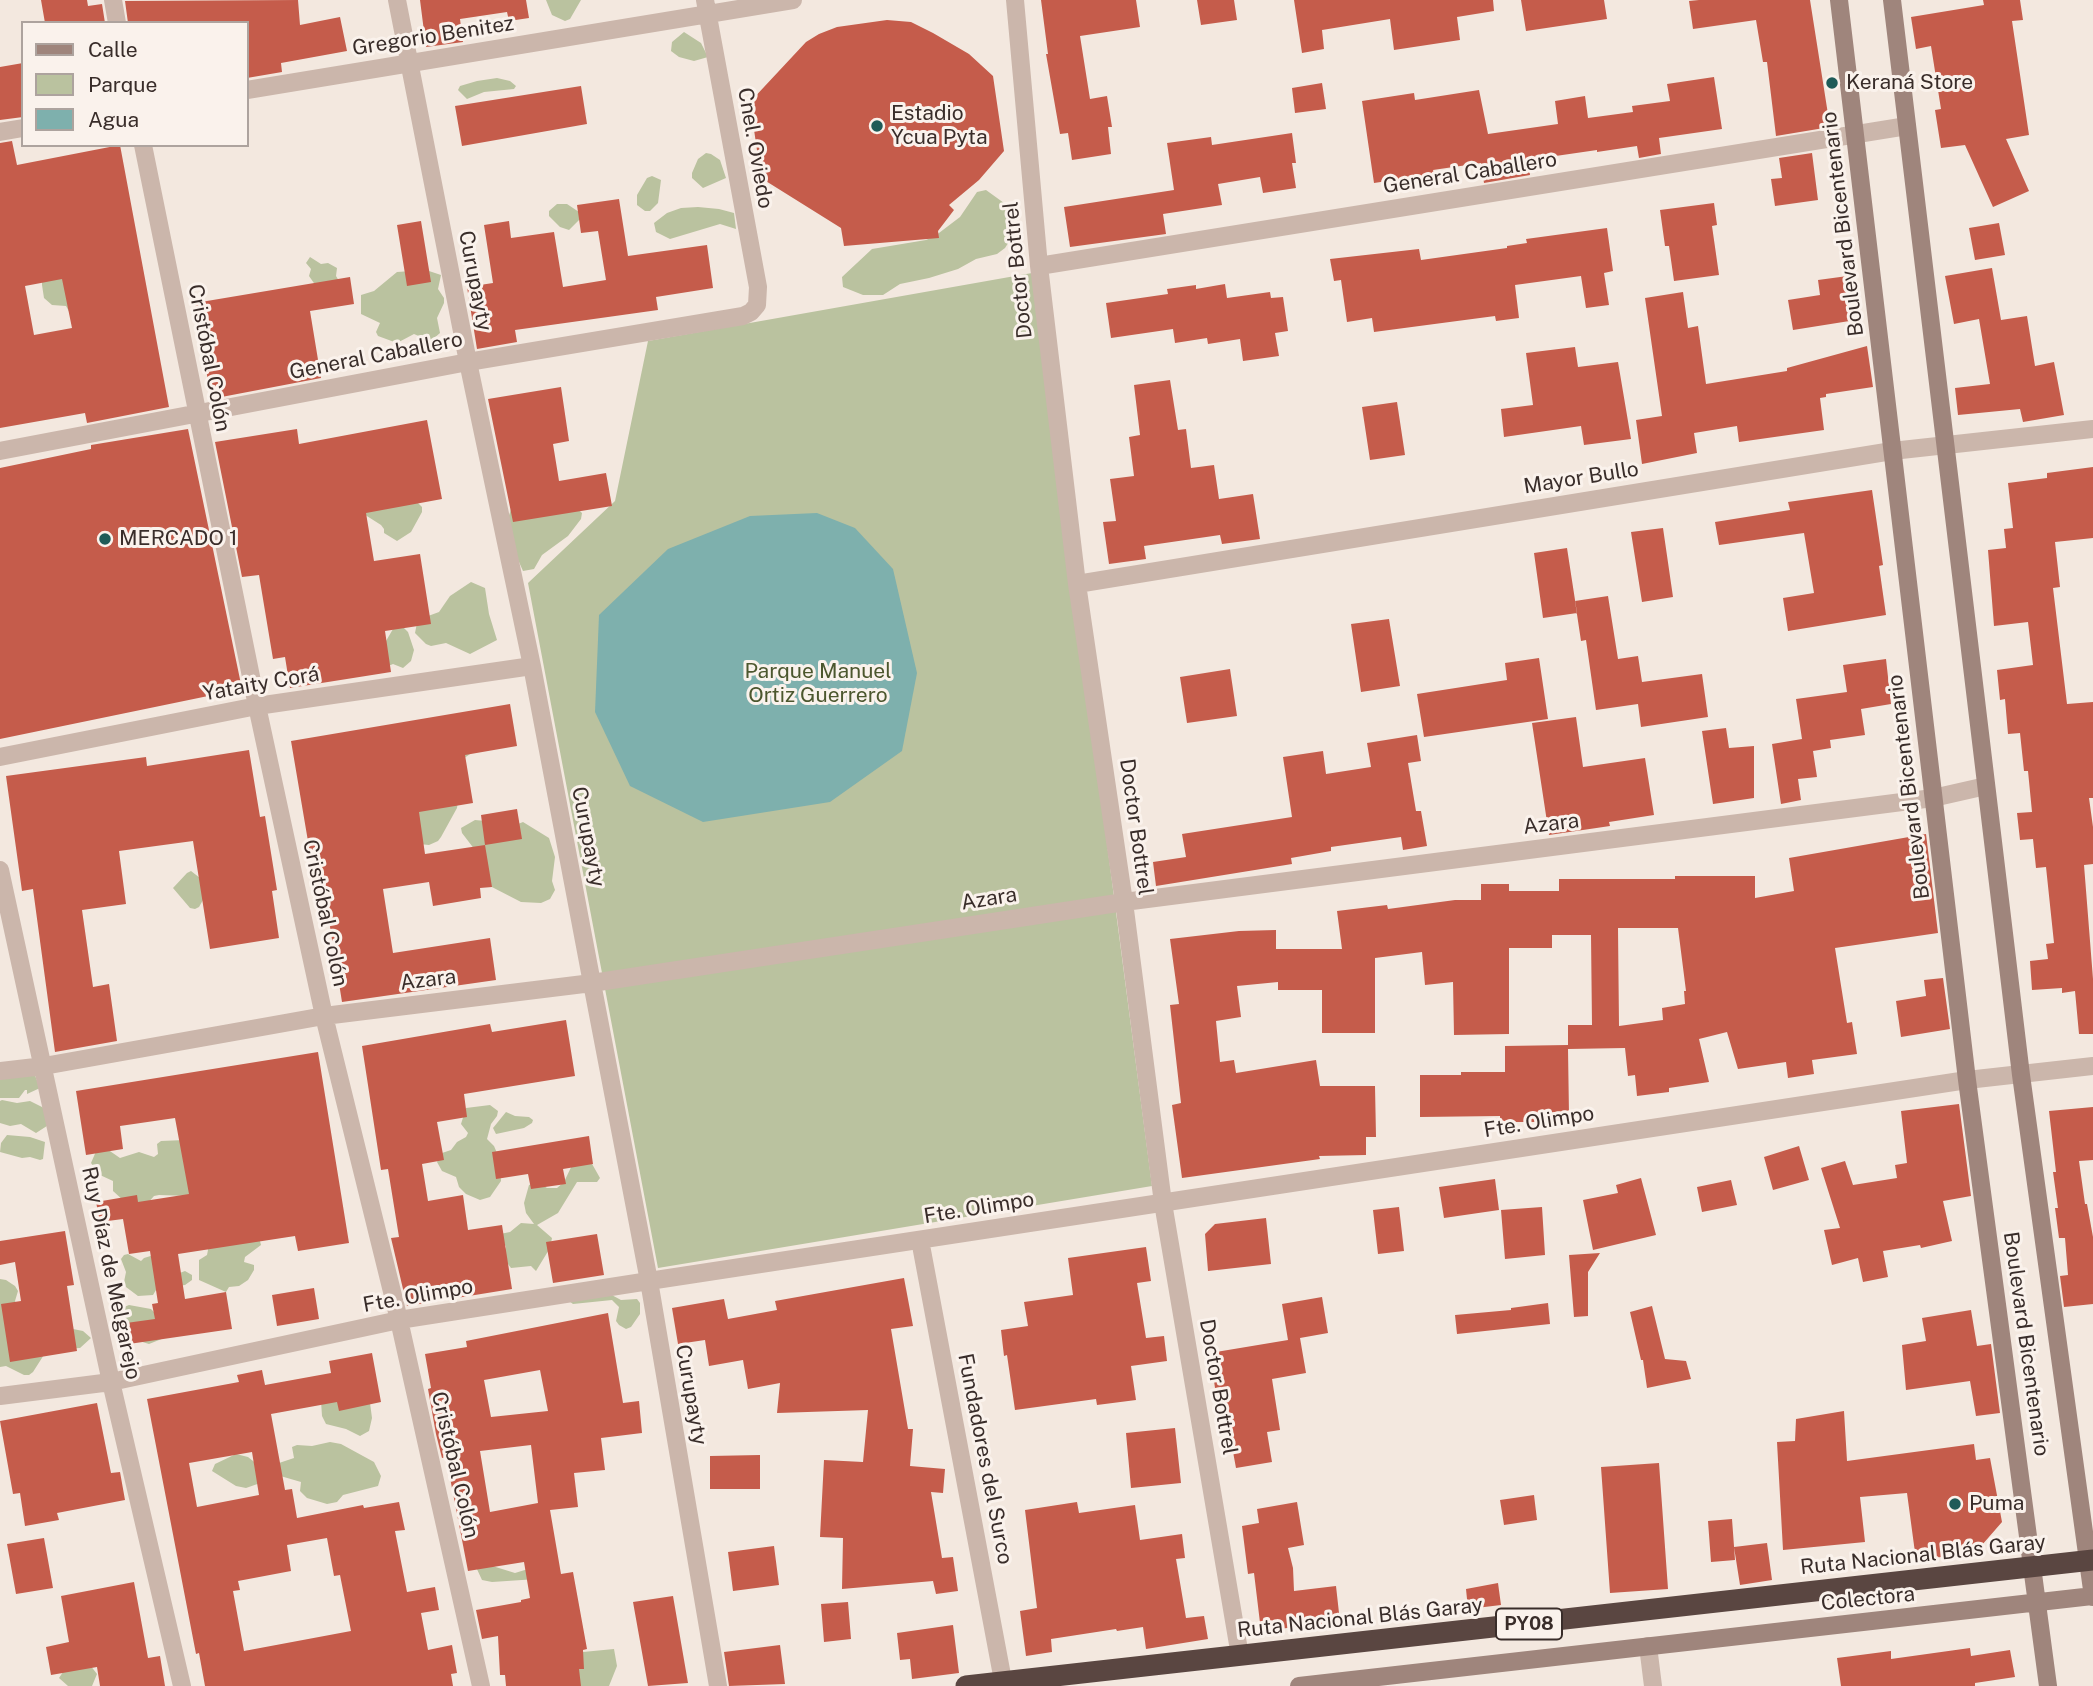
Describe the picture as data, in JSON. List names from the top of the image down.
{
  "streets": {
    "highway": ["Ruta Nacional Blás Garay", "PY08"],
    "main road": ["Boulevard Bicentenario", "Colectora"],
    "street": [
      "Gregorio Benitez",
      "Cnel. Oviedo",
      "General Caballero",
      "Doctor Bottrel",
      "Curupayty",
      "Cristóbal Colón",
      "Mayor Bullo",
      "Yataity Corá",
      "Azara",
      "Fte. Olimpo",
      "Ruy Díaz de Melgarejo",
      "Fundadores del Surco"
    ]
  },
  "crossings": [
    ["Gregorio Benitez", "Cnel. Oviedo"],
    ["Gregorio Benitez", "Curupayty"],
    ["Cnel. Oviedo", "General Caballero"],
    ["General Caballero", "Boulevard Bicentenario"],
    ["General Caballero", "Doctor Bottrel"],
    ["General Caballero", "Curupayty"],
    ["General Caballero", "Cristóbal Colón"],
    ["Boulevard Bicentenario", "Mayor Bullo"],
    ["Boulevard Bicentenario", "Azara"],
    ["Boulevard Bicentenario", "Fte. Olimpo"],
    ["Boulevard Bicentenario", "Ruta Nacional Blás Garay"],
    ["Boulevard Bicentenario", "Colectora"],
    ["Doctor Bottrel", "Mayor Bullo"],
    ["Doctor Bottrel", "Azara"],
    ["Doctor Bottrel", "Fte. Olimpo"],
    ["Doctor Bottrel", "Ruta Nacional Blás Garay"],
    ["Curupayty", "Yataity Corá"],
    ["Curupayty", "Azara"],
    ["Curupayty", "Fte. Olimpo"],
    ["Cristóbal Colón", "Yataity Corá"],
    ["Cristóbal Colón", "Azara"],
    ["Cristóbal Colón", "Fte. Olimpo"],
    ["Azara", "Ruy Díaz de Melgarejo"],
    ["Fte. Olimpo", "Ruy Díaz de Melgarejo"],
    ["Fte. Olimpo", "Fundadores del Surco"],
    ["Fundadores del Surco", "Ruta Nacional Blás Garay"]
  ],
  "parks": ["Parque Manuel Ortiz Guerrero"],
  "places": [
    "Keraná Store",
    "Estadio Ycua Pyta",
    "MERCADO 1",
    "Puma"
  ],
  "legend": ["Calle", "Parque", "Agua"]
}
